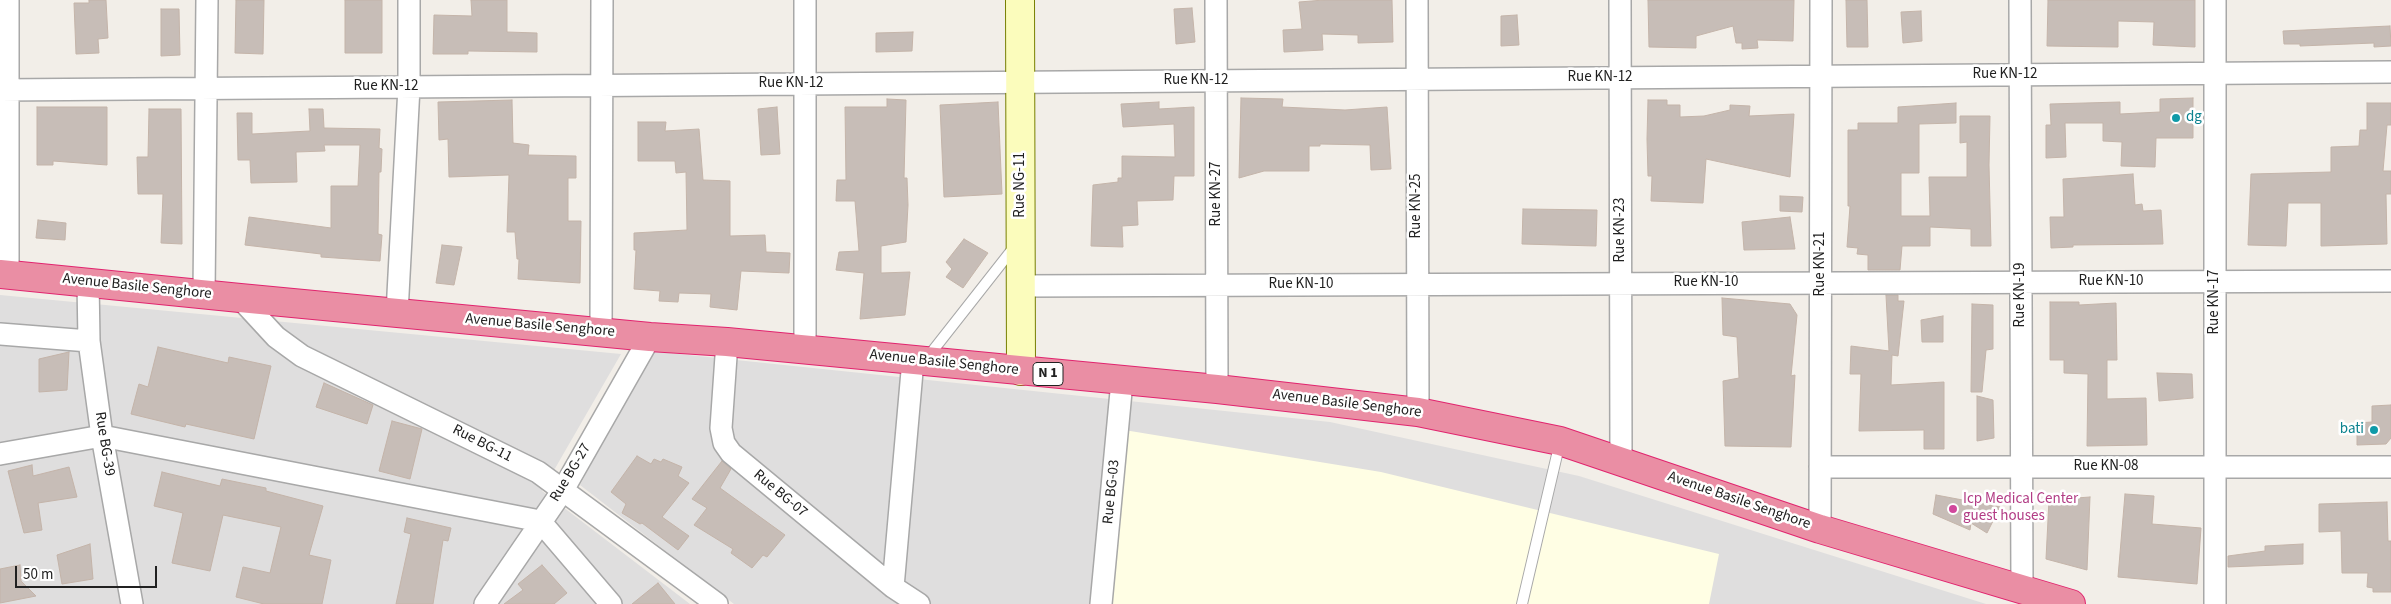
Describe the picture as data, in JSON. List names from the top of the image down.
{
  "streets": {
    "highway": ["Avenue Basile Senghore", "N 1"],
    "street": [
      "Rue KN-12",
      "Rue NG-11",
      "Rue KN-27",
      "Rue KN-25",
      "Rue KN-23",
      "Rue KN-21",
      "Rue KN-10",
      "Rue KN-19",
      "Rue KN-17",
      "Rue BG-39",
      "Rue BG-11",
      "Rue KN-08",
      "Rue BG-27",
      "Rue BG-03",
      "Rue BG-07"
    ]
  },
  "crossings": [
    ["Rue KN-12", "Rue NG-11"],
    ["Rue KN-12", "Rue KN-27"],
    ["Rue KN-12", "Rue KN-25"],
    ["Rue KN-12", "Rue KN-23"],
    ["Rue KN-12", "Rue KN-21"],
    ["Rue KN-12", "Rue KN-19"],
    ["Rue KN-12", "Rue KN-17"],
    ["Rue NG-11", "Rue KN-10"],
    ["Rue NG-11", "Avenue Basile Senghore"],
    ["Rue KN-27", "Rue KN-10"],
    ["Rue KN-27", "Avenue Basile Senghore"],
    ["Rue KN-25", "Rue KN-10"],
    ["Rue KN-25", "Avenue Basile Senghore"],
    ["Rue KN-23", "Rue KN-10"],
    ["Rue KN-23", "Avenue Basile Senghore"],
    ["Rue KN-21", "Rue KN-10"],
    ["Rue KN-21", "Avenue Basile Senghore"],
    ["Rue KN-21", "Rue KN-08"],
    ["Rue KN-10", "Rue KN-19"],
    ["Rue KN-10", "Rue KN-17"],
    ["Avenue Basile Senghore", "Rue KN-19"],
    ["Avenue Basile Senghore", "Rue BG-39"],
    ["Avenue Basile Senghore", "Rue BG-11"],
    ["Avenue Basile Senghore", "Rue BG-27"],
    ["Avenue Basile Senghore", "Rue BG-03"],
    ["Avenue Basile Senghore", "Rue BG-07"],
    ["Rue KN-19", "Rue KN-08"],
    ["Rue KN-17", "Rue KN-08"],
    ["Rue BG-11", "Rue BG-27"]
  ],
  "places": ["dg", "bati", "Icp Medical Center guest houses"],
  "scale_bar": "50 m"
}
